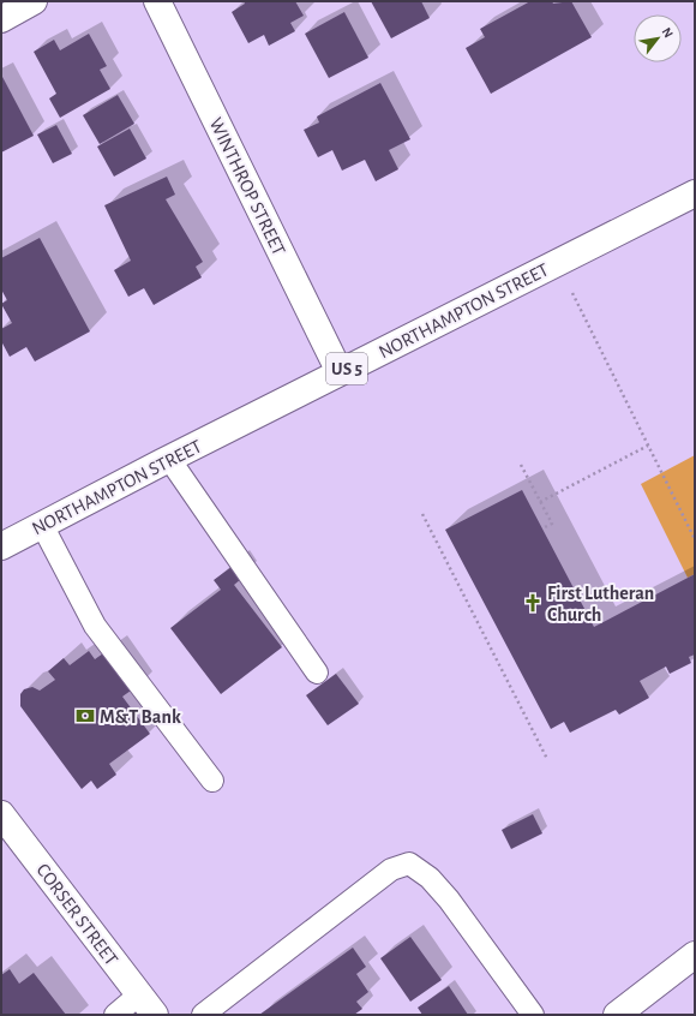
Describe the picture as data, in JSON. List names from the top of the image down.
{
  "streets": {
    "main road": [
      "WINTHROP STREET",
      "NORTHAMPTON STREET",
      "US 5",
      "CORSER STREET"
    ]
  },
  "crossings": [
    ["WINTHROP STREET", "NORTHAMPTON STREET"]
  ],
  "places": {
    "church": ["First Lutheran Church"],
    "bank": ["M&T Bank"]
  },
  "north": "top right"
}
